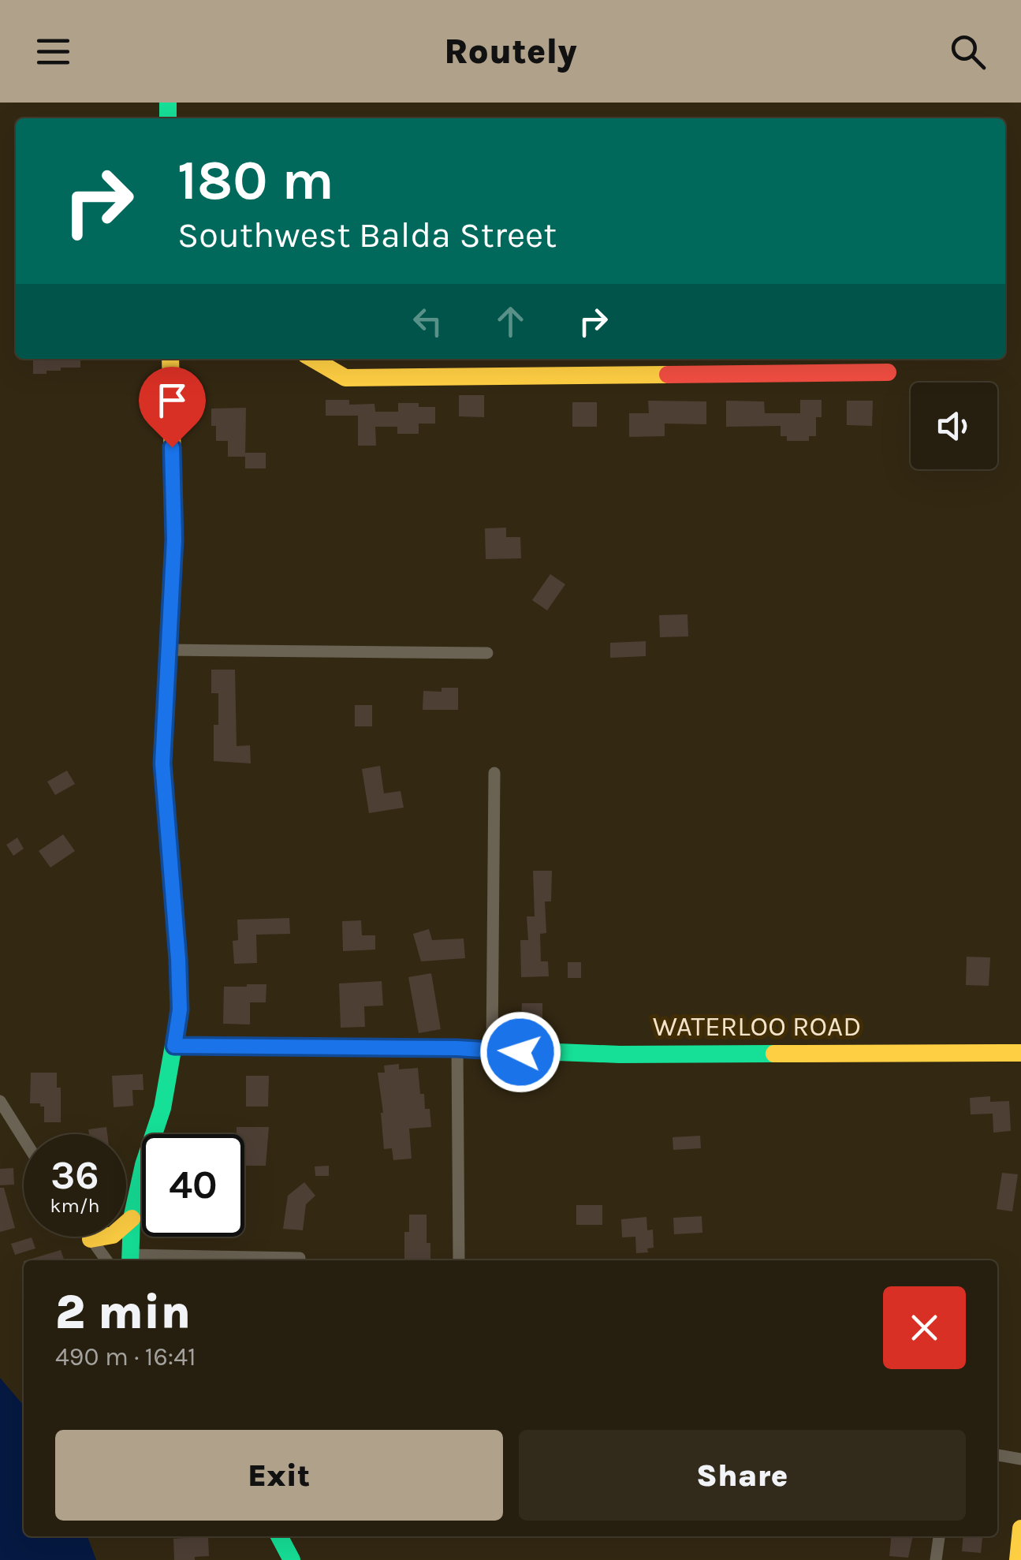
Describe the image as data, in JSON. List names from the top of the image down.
{
  "streets": {
    "street": ["WATERLOO ROAD"]
  },
  "page": {
    "header": "Routely",
    "turn": ["180 m", "Southwest Balda Street"],
    "speed": "36 km/h",
    "limit": "40",
    "heading": ["2 min", "490 m · 16:41"],
    "buttons": ["Exit", "Share"]
  }
}
